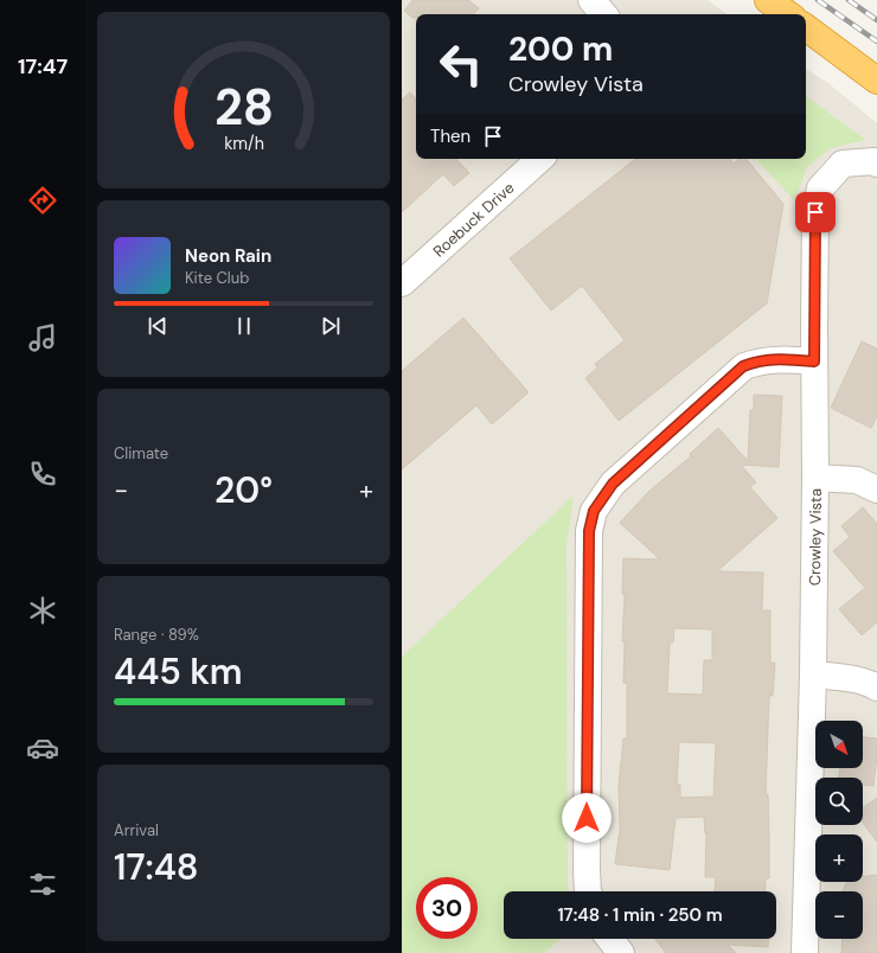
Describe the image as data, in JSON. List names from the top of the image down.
{
  "streets": {
    "street": ["Roebuck Drive", "Crowley Vista"]
  },
  "north": "bottom right",
  "page": {
    "tabs": "17:47",
    "turn": ["200 m", "Crowley Vista"],
    "then": "Then",
    "song": ["Neon Rain", "Kite Club"],
    "tile": [
      "Climate",
      ["Range · 89%", "445 km"],
      ["Arrival", "17:48"]
    ],
    "heat": ["−", "20°", "+"],
    "map_buttons": ["+", "−"],
    "limit": "30",
    "trip": "17:48 · 1 min · 250 m",
    "gauge": ["28", "km/h"]
  }
}
